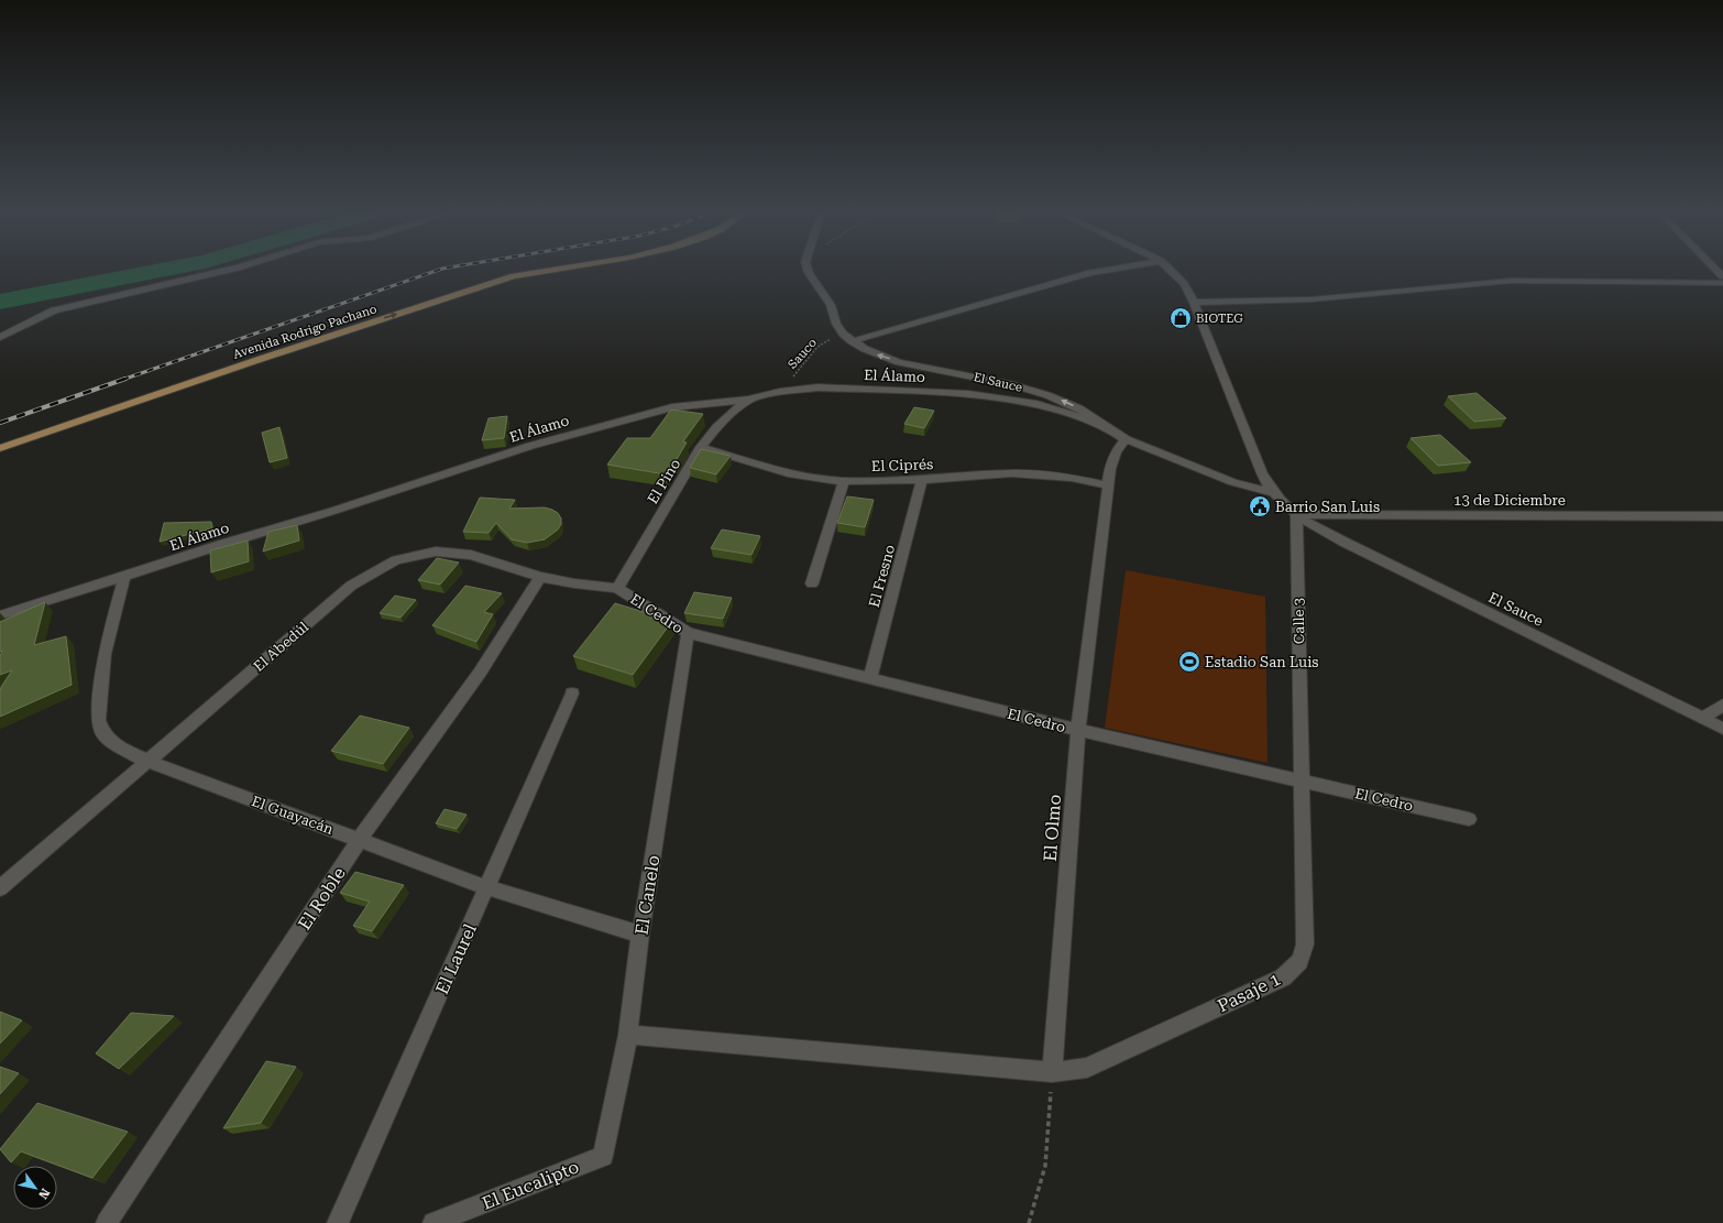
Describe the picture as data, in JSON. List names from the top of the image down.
{
  "streets": {
    "main road": ["Avenida Rodrigo Pachano"],
    "street": [
      "El Álamo",
      "El Sauce",
      "El Ciprés",
      "El Pino",
      "13 de Diciembre",
      "El Fresno",
      "El Cedro",
      "Calle 3",
      "El Abedúl",
      "El Guayacán",
      "El Olmo",
      "El Canelo",
      "El Roble",
      "El Laurel",
      "Pasaje 1",
      "El Eucalipto"
    ],
    "path": ["Sauco"]
  },
  "crossings": [
    ["Sauco", "El Álamo"],
    ["Sauco", "El Sauce"],
    ["El Álamo", "El Sauce"],
    ["El Álamo", "El Pino"],
    ["El Álamo", "El Guayacán"],
    ["El Sauce", "13 de Diciembre"],
    ["El Sauce", "Calle 3"],
    ["El Sauce", "El Olmo"],
    ["El Ciprés", "El Pino"],
    ["El Ciprés", "El Fresno"],
    ["El Ciprés", "El Olmo"],
    ["El Pino", "El Cedro"],
    ["El Pino", "El Abedúl"],
    ["13 de Diciembre", "Calle 3"],
    ["El Fresno", "El Cedro"],
    ["El Cedro", "Calle 3"],
    ["El Cedro", "El Abedúl"],
    ["El Cedro", "El Olmo"],
    ["El Cedro", "El Canelo"],
    ["El Cedro", "Pasaje 1"],
    ["Calle 3", "Pasaje 1"],
    ["El Abedúl", "El Guayacán"],
    ["El Abedúl", "El Roble"],
    ["El Guayacán", "El Canelo"],
    ["El Guayacán", "El Roble"],
    ["El Guayacán", "El Laurel"],
    ["El Olmo", "Pasaje 1"],
    ["El Canelo", "Pasaje 1"],
    ["El Canelo", "El Eucalipto"]
  ],
  "places": {
    "shop": ["BIOTEG"],
    "public building": ["Barrio San Luis"],
    "sports": ["Estadio San Luis"]
  },
  "north": "bottom right"
}
